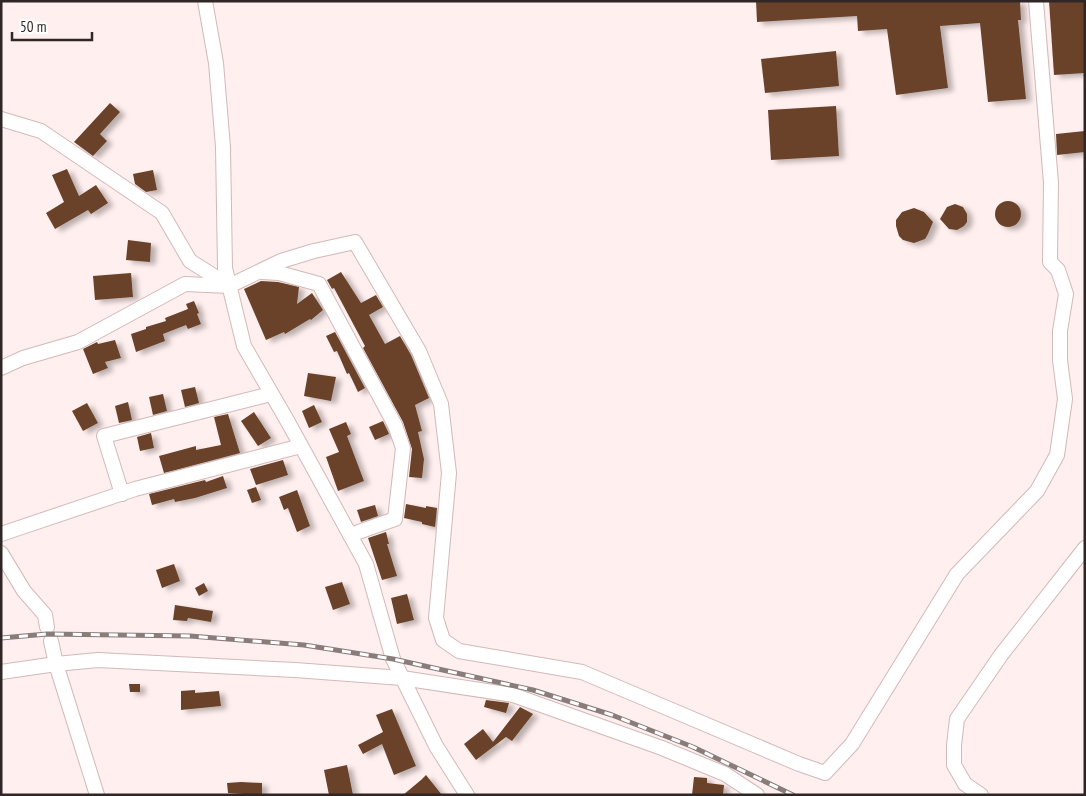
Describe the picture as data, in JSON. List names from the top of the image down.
{
  "scale_bar": "50 m"
}
